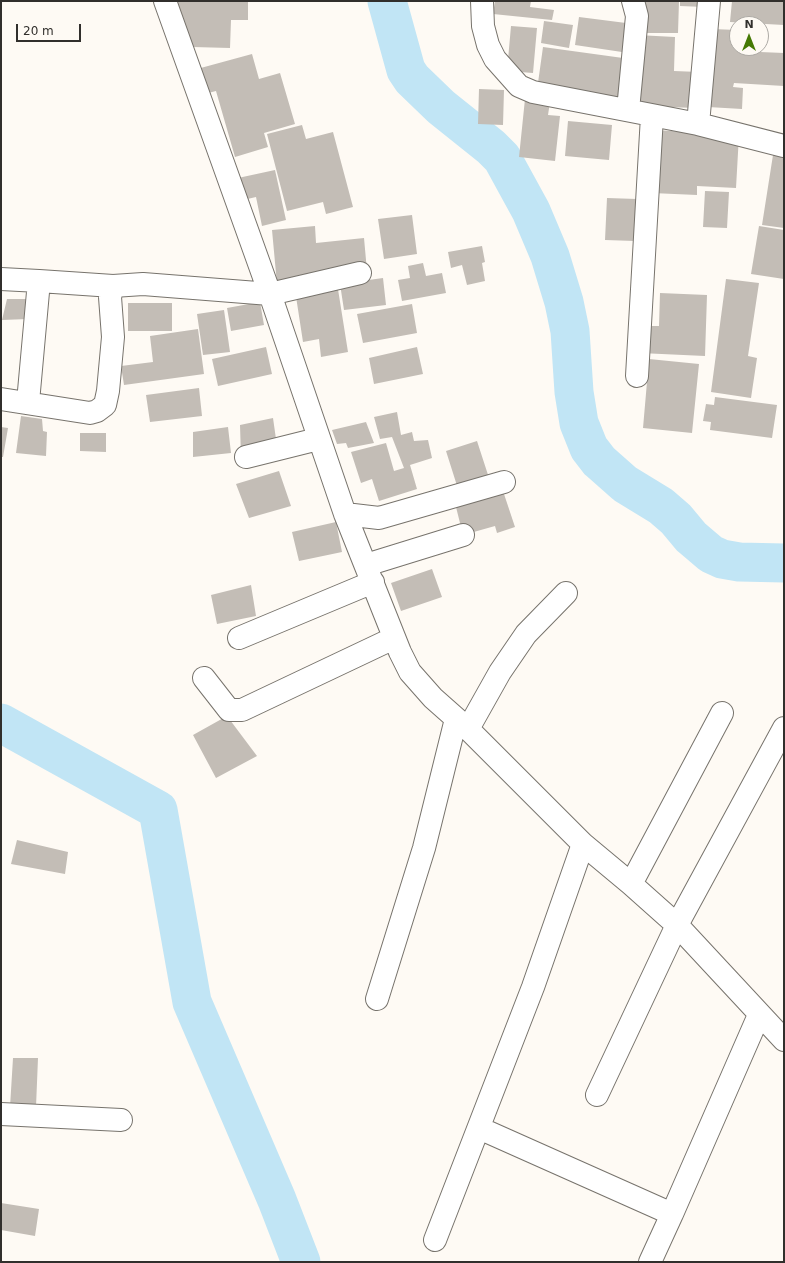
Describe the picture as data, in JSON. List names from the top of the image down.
{
  "scale_bar": "20 m",
  "north": "top"
}
